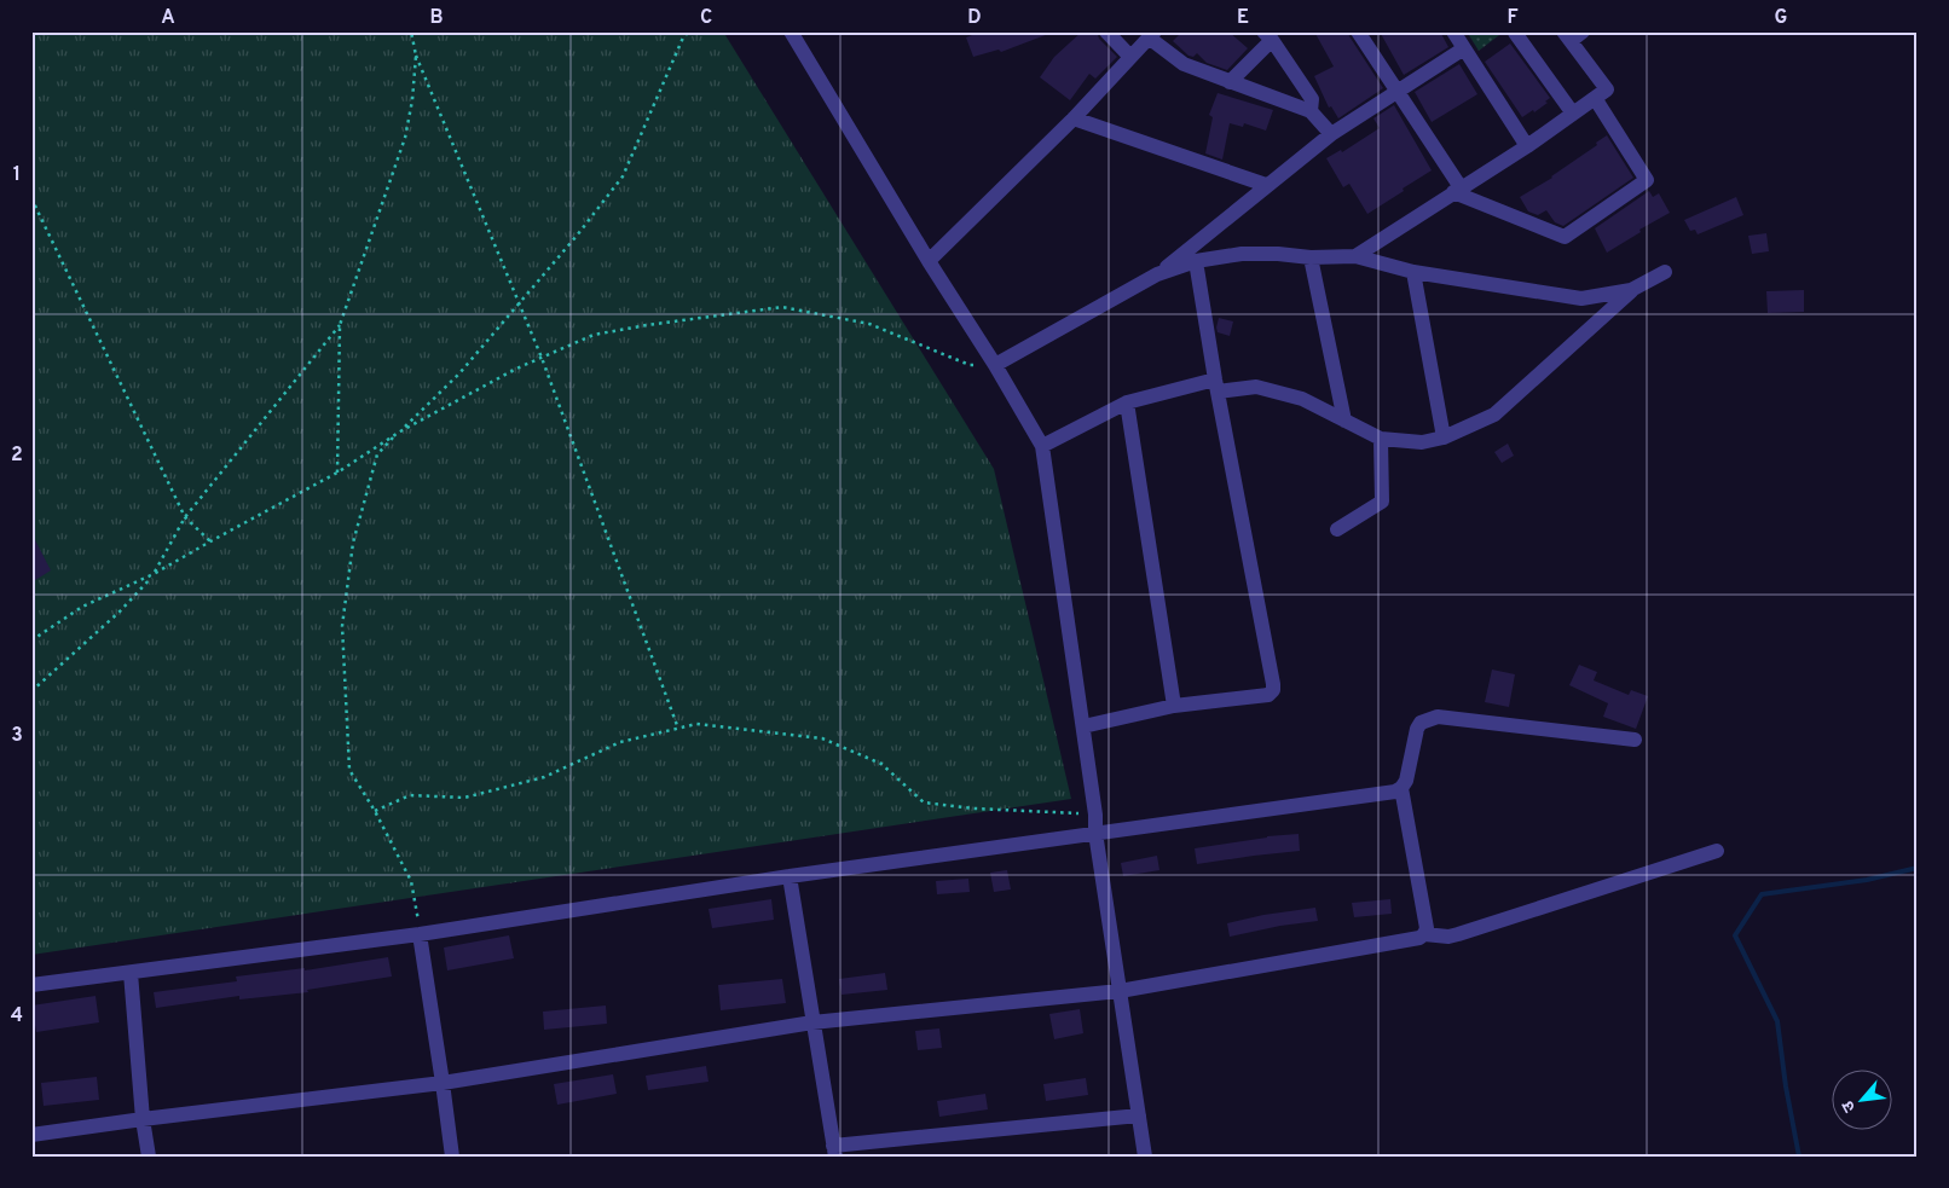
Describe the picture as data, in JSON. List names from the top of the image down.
{
  "north": "bottom left",
  "grid": {
    "columns": [
      "A",
      "B",
      "C",
      "D",
      "E",
      "F",
      "G"
    ],
    "rows": [
      "1",
      "2",
      "3",
      "4"
    ]
  }
}
